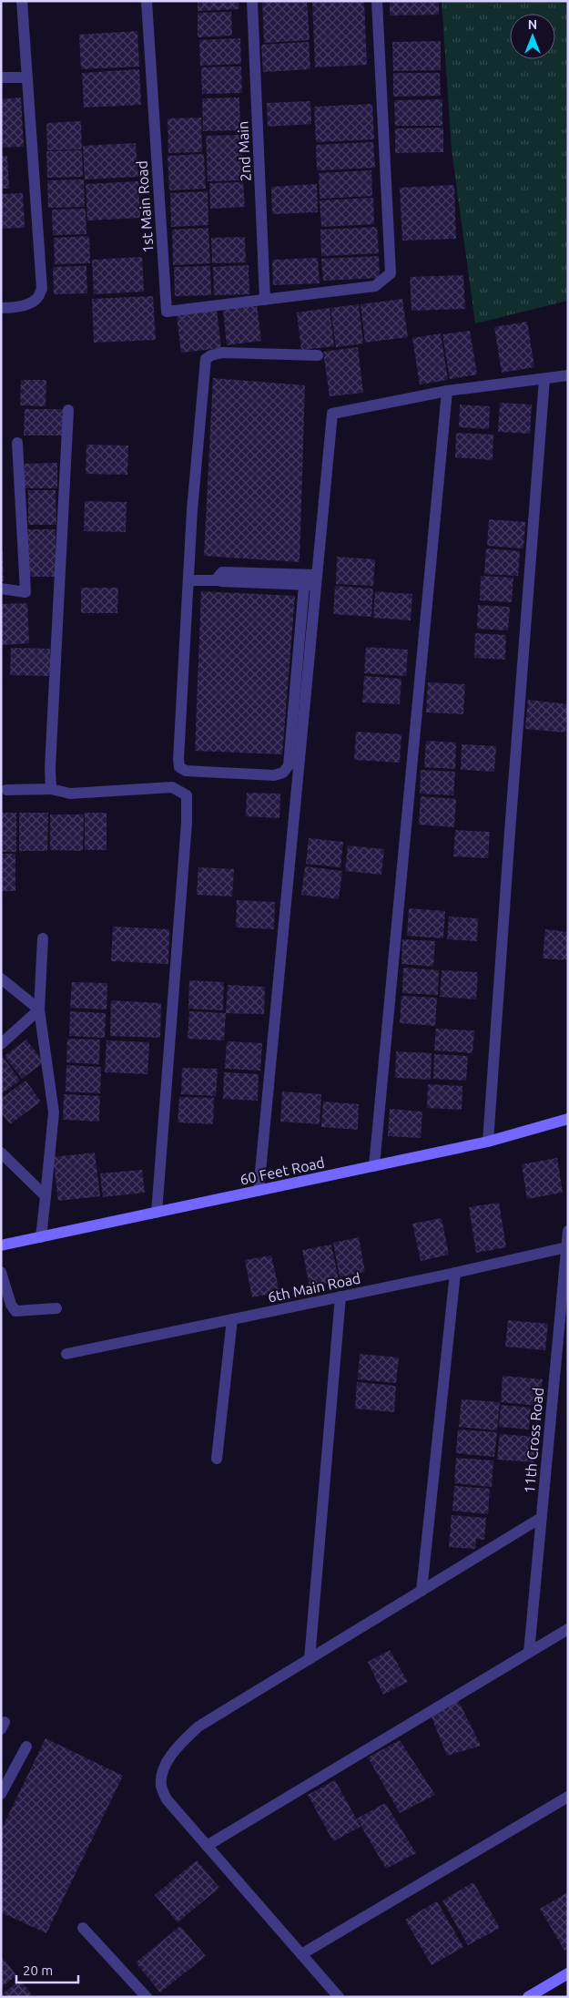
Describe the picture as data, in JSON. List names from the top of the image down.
{
  "streets": {
    "street": [
      "2nd Main",
      "1st Main Road",
      "60 Feet Road",
      "6th Main Road",
      "11th Cross Road"
    ]
  },
  "crossings": [
    ["2nd Main", "1st Main Road"],
    ["6th Main Road", "11th Cross Road"]
  ],
  "scale_bar": "20 m",
  "north": "top"
}
